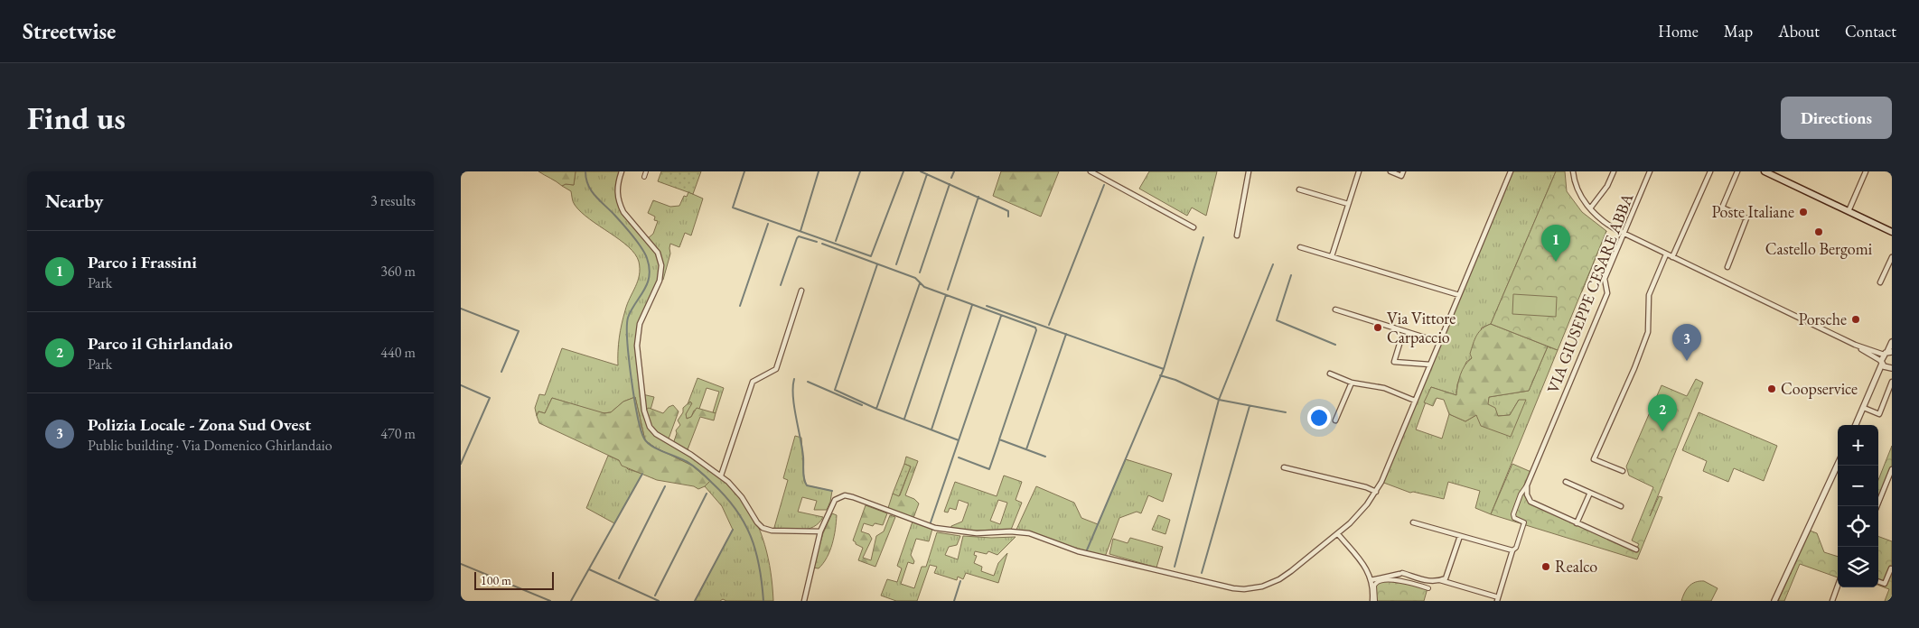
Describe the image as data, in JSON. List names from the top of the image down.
{
  "streets": {
    "street": ["VIA GIUSEPPE CESARE ABBA"]
  },
  "places": [
    "Poste Italiane",
    "Castello Bergomi",
    "Porsche",
    "Via Vittore Carpaccio",
    "Coopservice",
    "Realco"
  ],
  "scale_bar": "100 m",
  "page": {
    "header": "Streetwise",
    "nav": [
      "Home",
      "Map",
      "About",
      "Contact"
    ],
    "buttons": "Directions",
    "title": "Find us",
    "heading": ["Nearby", "3 results"],
    "pins": ["1", "3", "2"],
    "list": [
      {
        "mark": "1",
        "name": "Parco i Frassini",
        "note": "Park",
        "value": "360 m"
      },
      {
        "mark": "2",
        "name": "Parco il Ghirlandaio",
        "note": "Park",
        "value": "440 m"
      },
      {
        "mark": "3",
        "name": "Polizia Locale - Zona Sud Ovest",
        "note": "Public building · Via Domenico Ghirlandaio",
        "value": "470 m"
      }
    ],
    "map_buttons": ["+", "−"],
    "scale": "100 m"
  }
}
